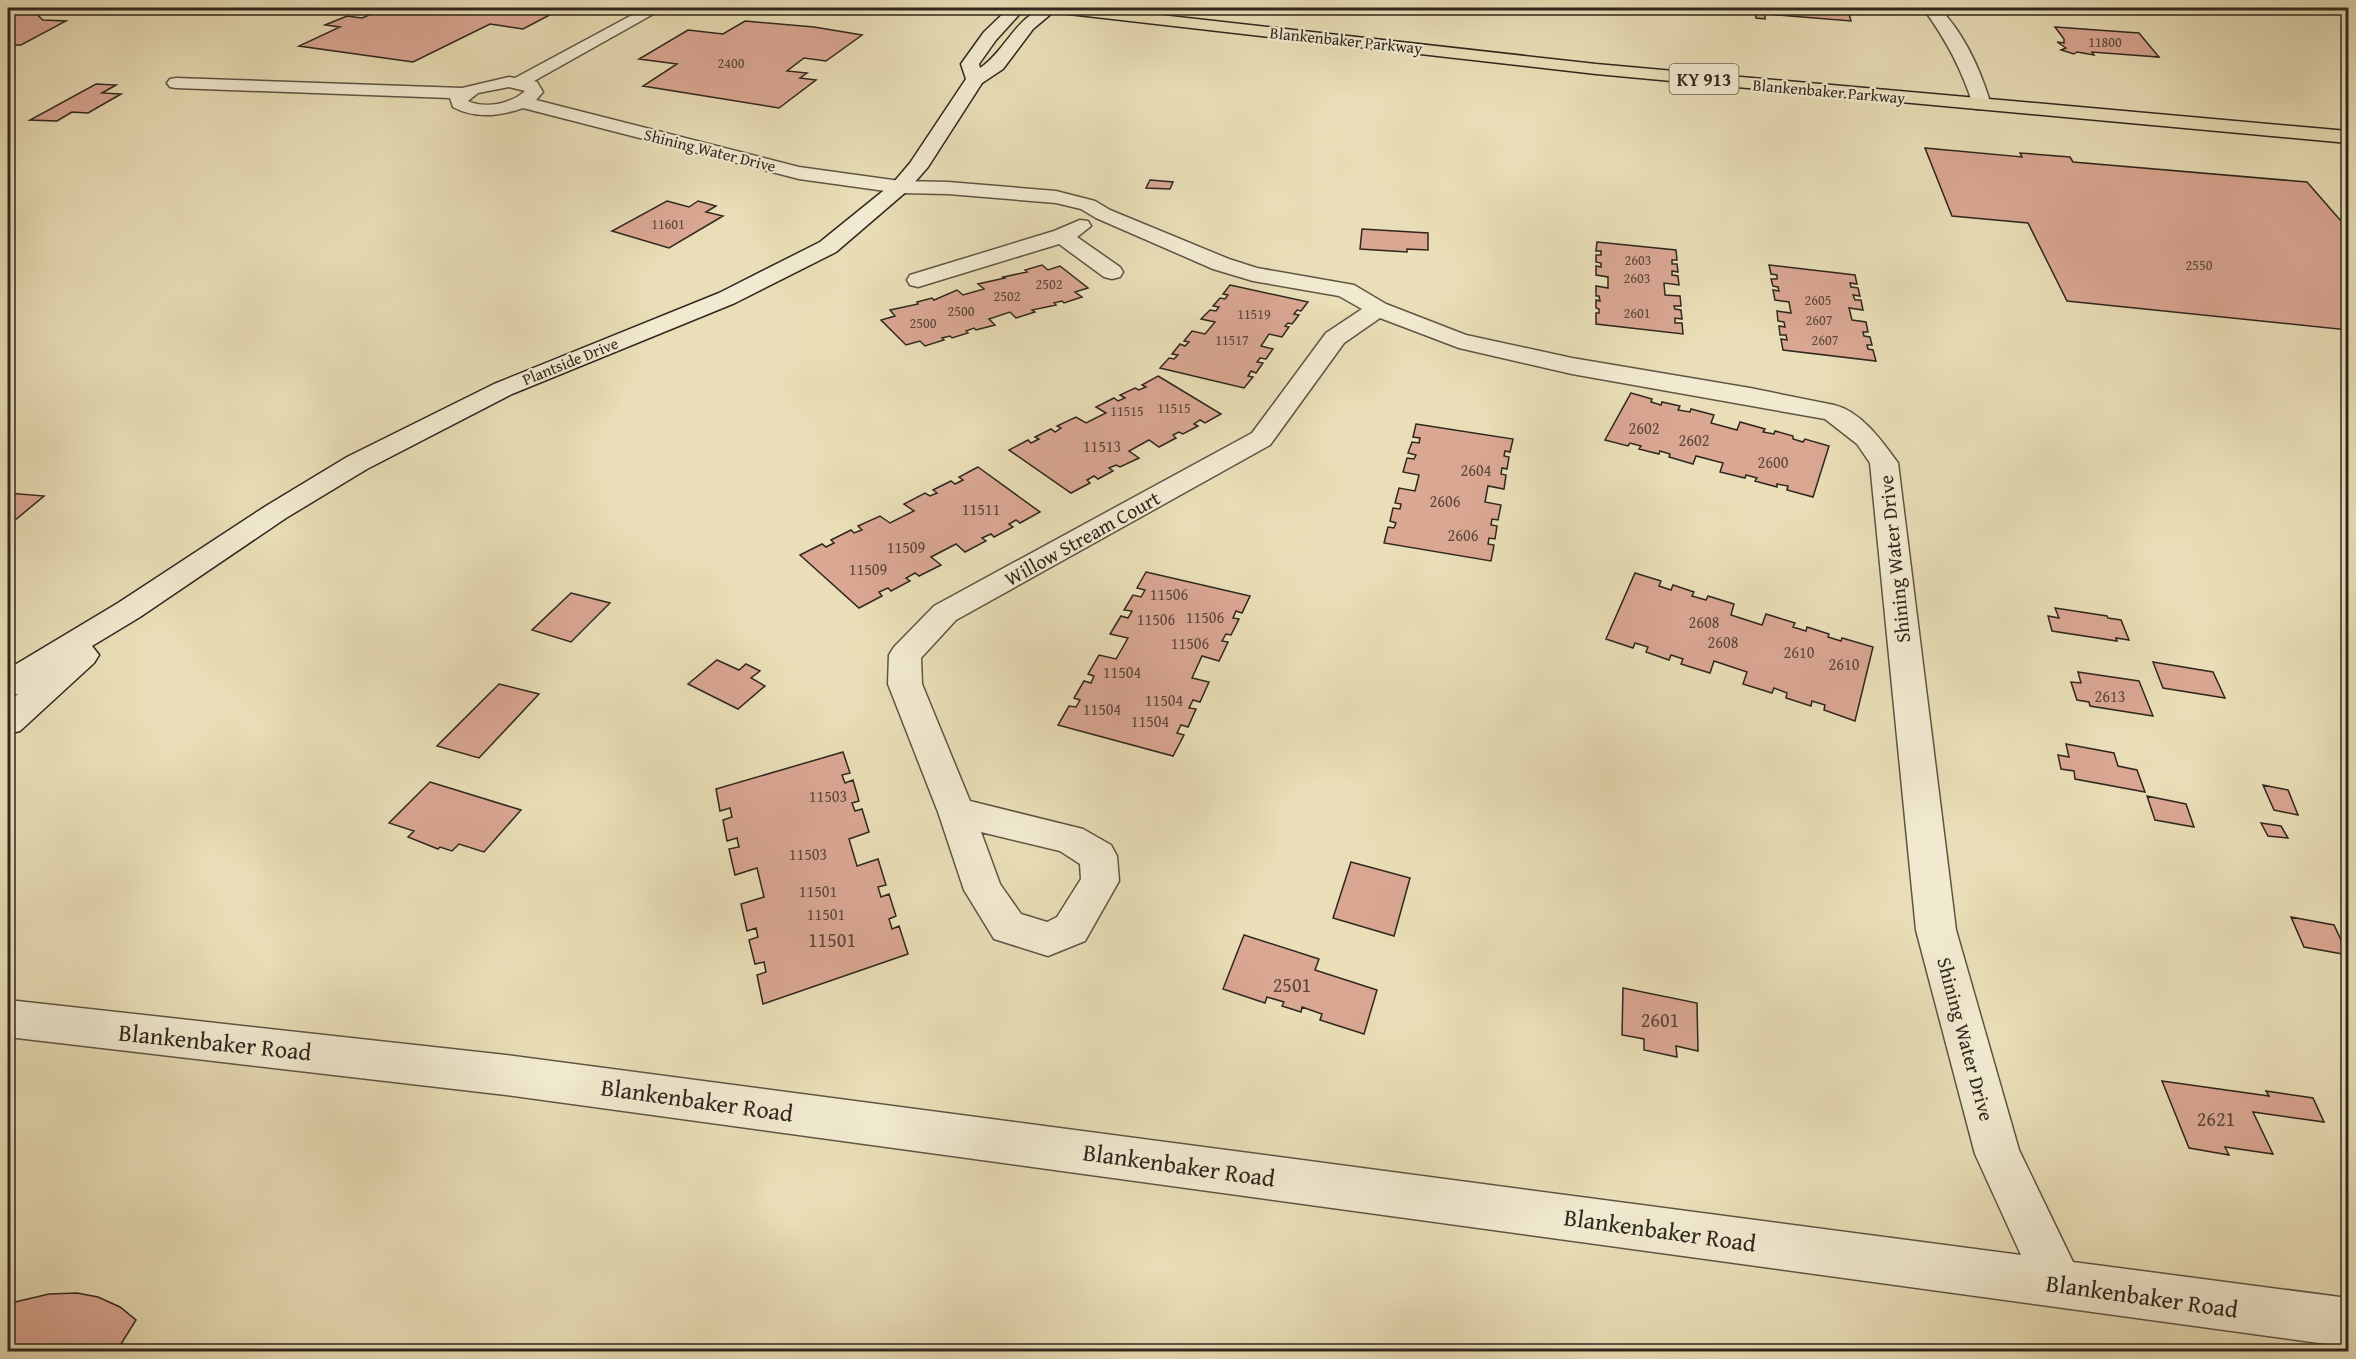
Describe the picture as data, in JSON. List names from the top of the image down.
{
  "streets": {
    "main road": ["Blankenbaker Parkway", "KY 913"],
    "street": [
      "Shining Water Drive",
      "Plantside Drive",
      "Willow Stream Court",
      "Blankenbaker Road"
    ]
  },
  "crossings": [
    ["Shining Water Drive", "Plantside Drive"],
    ["Shining Water Drive", "Willow Stream Court"],
    ["Shining Water Drive", "Blankenbaker Road"]
  ],
  "house_numbers": [
    "11800",
    "2400",
    "11601",
    "2603",
    "2550",
    "2603",
    "2502",
    "2502",
    "2605",
    "2500",
    "2601",
    "11519",
    "2607",
    "2500",
    "11517",
    "2607",
    "11515",
    "11515",
    "2602",
    "2602",
    "11513",
    "2600",
    "2604",
    "2606",
    "11511",
    "2606",
    "11509",
    "11509",
    "11506",
    "11506",
    "11506",
    "2608",
    "2608",
    "11506",
    "2610",
    "2610",
    "11504",
    "2613",
    "11504",
    "11504",
    "11504",
    "11503",
    "11503",
    "11501",
    "11501",
    "11501",
    "2501",
    "2601",
    "2621"
  ]
}
